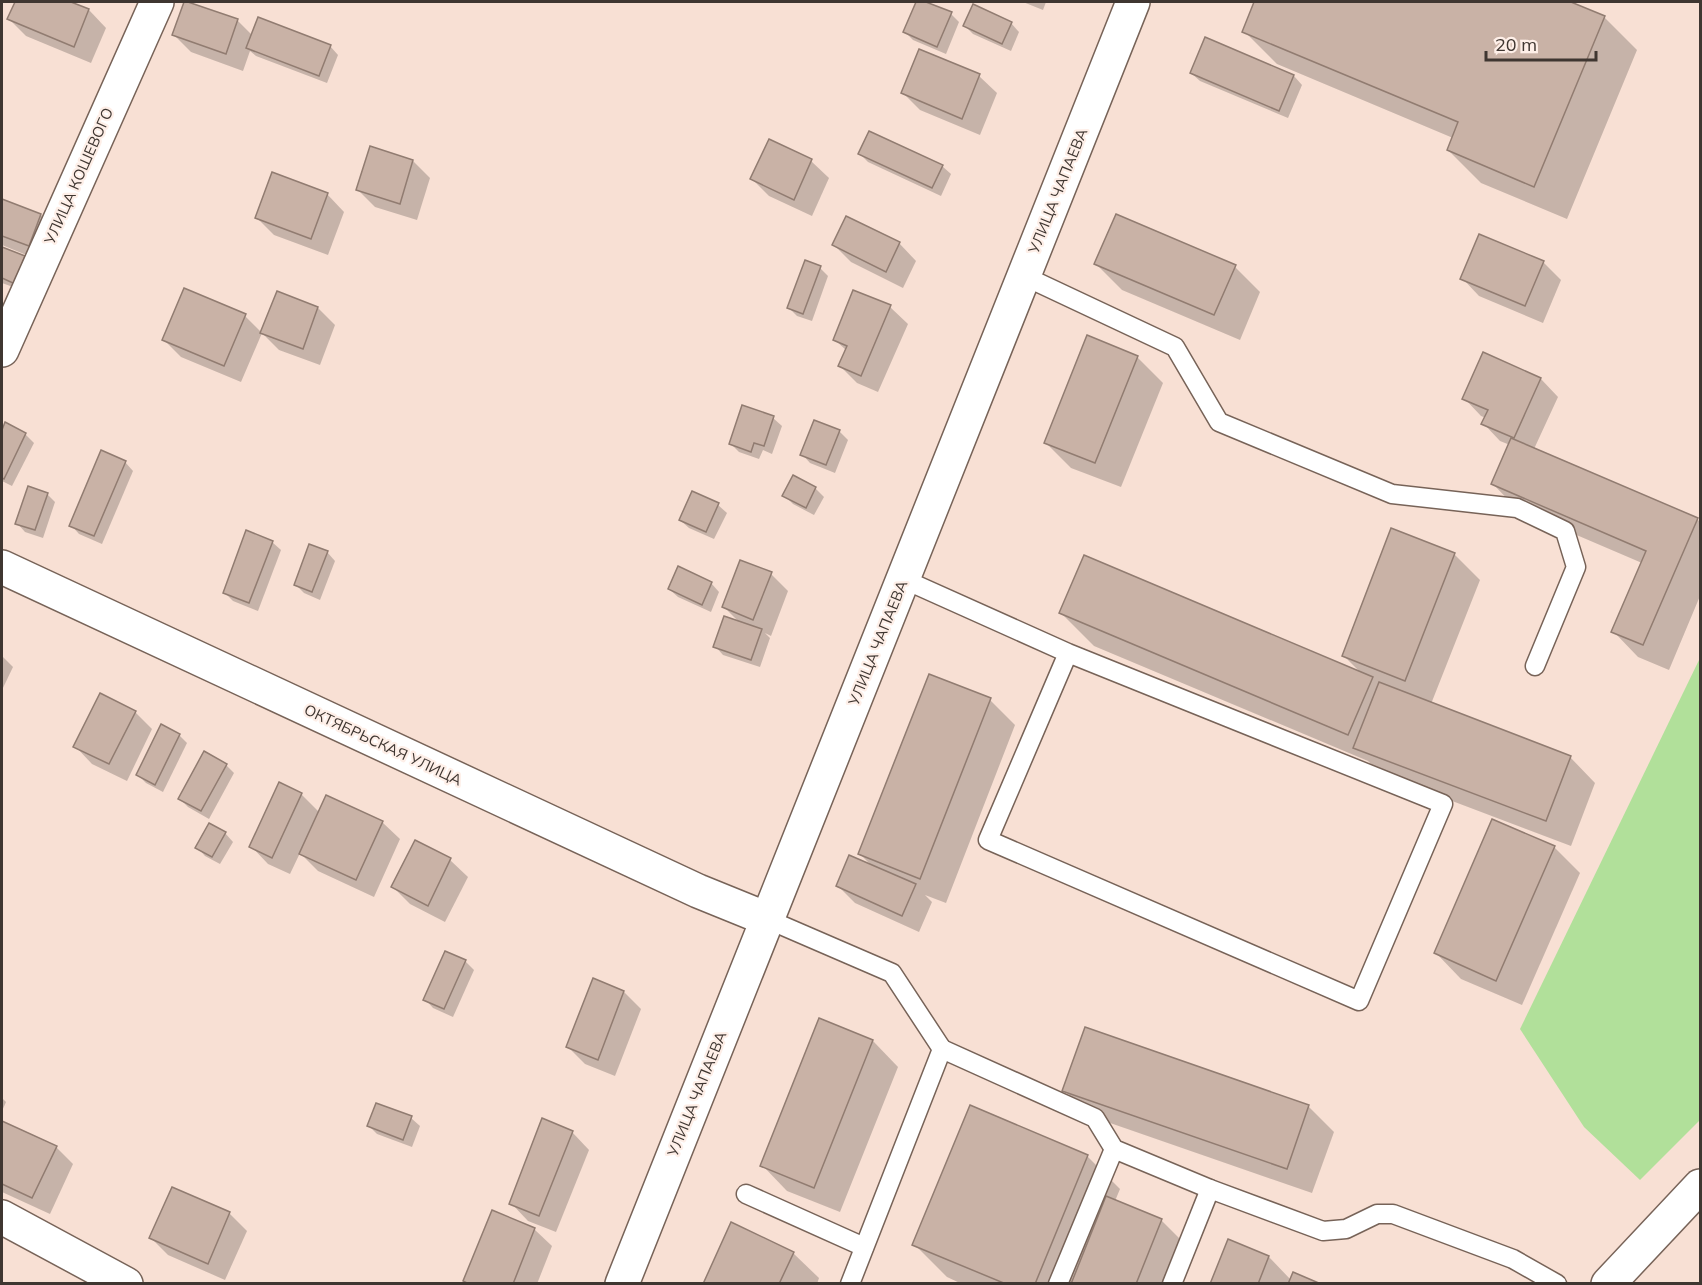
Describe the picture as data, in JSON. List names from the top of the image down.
{
  "streets": {
    "street": ["УЛИЦА КОШЕВОГО", "УЛИЦА ЧАПАЕВА", "ОКТЯБРЬСКАЯ УЛИЦА"]
  },
  "crossings": [
    ["УЛИЦА ЧАПАЕВА", "ОКТЯБРЬСКАЯ УЛИЦА"]
  ],
  "scale_bar": "20 m"
}
